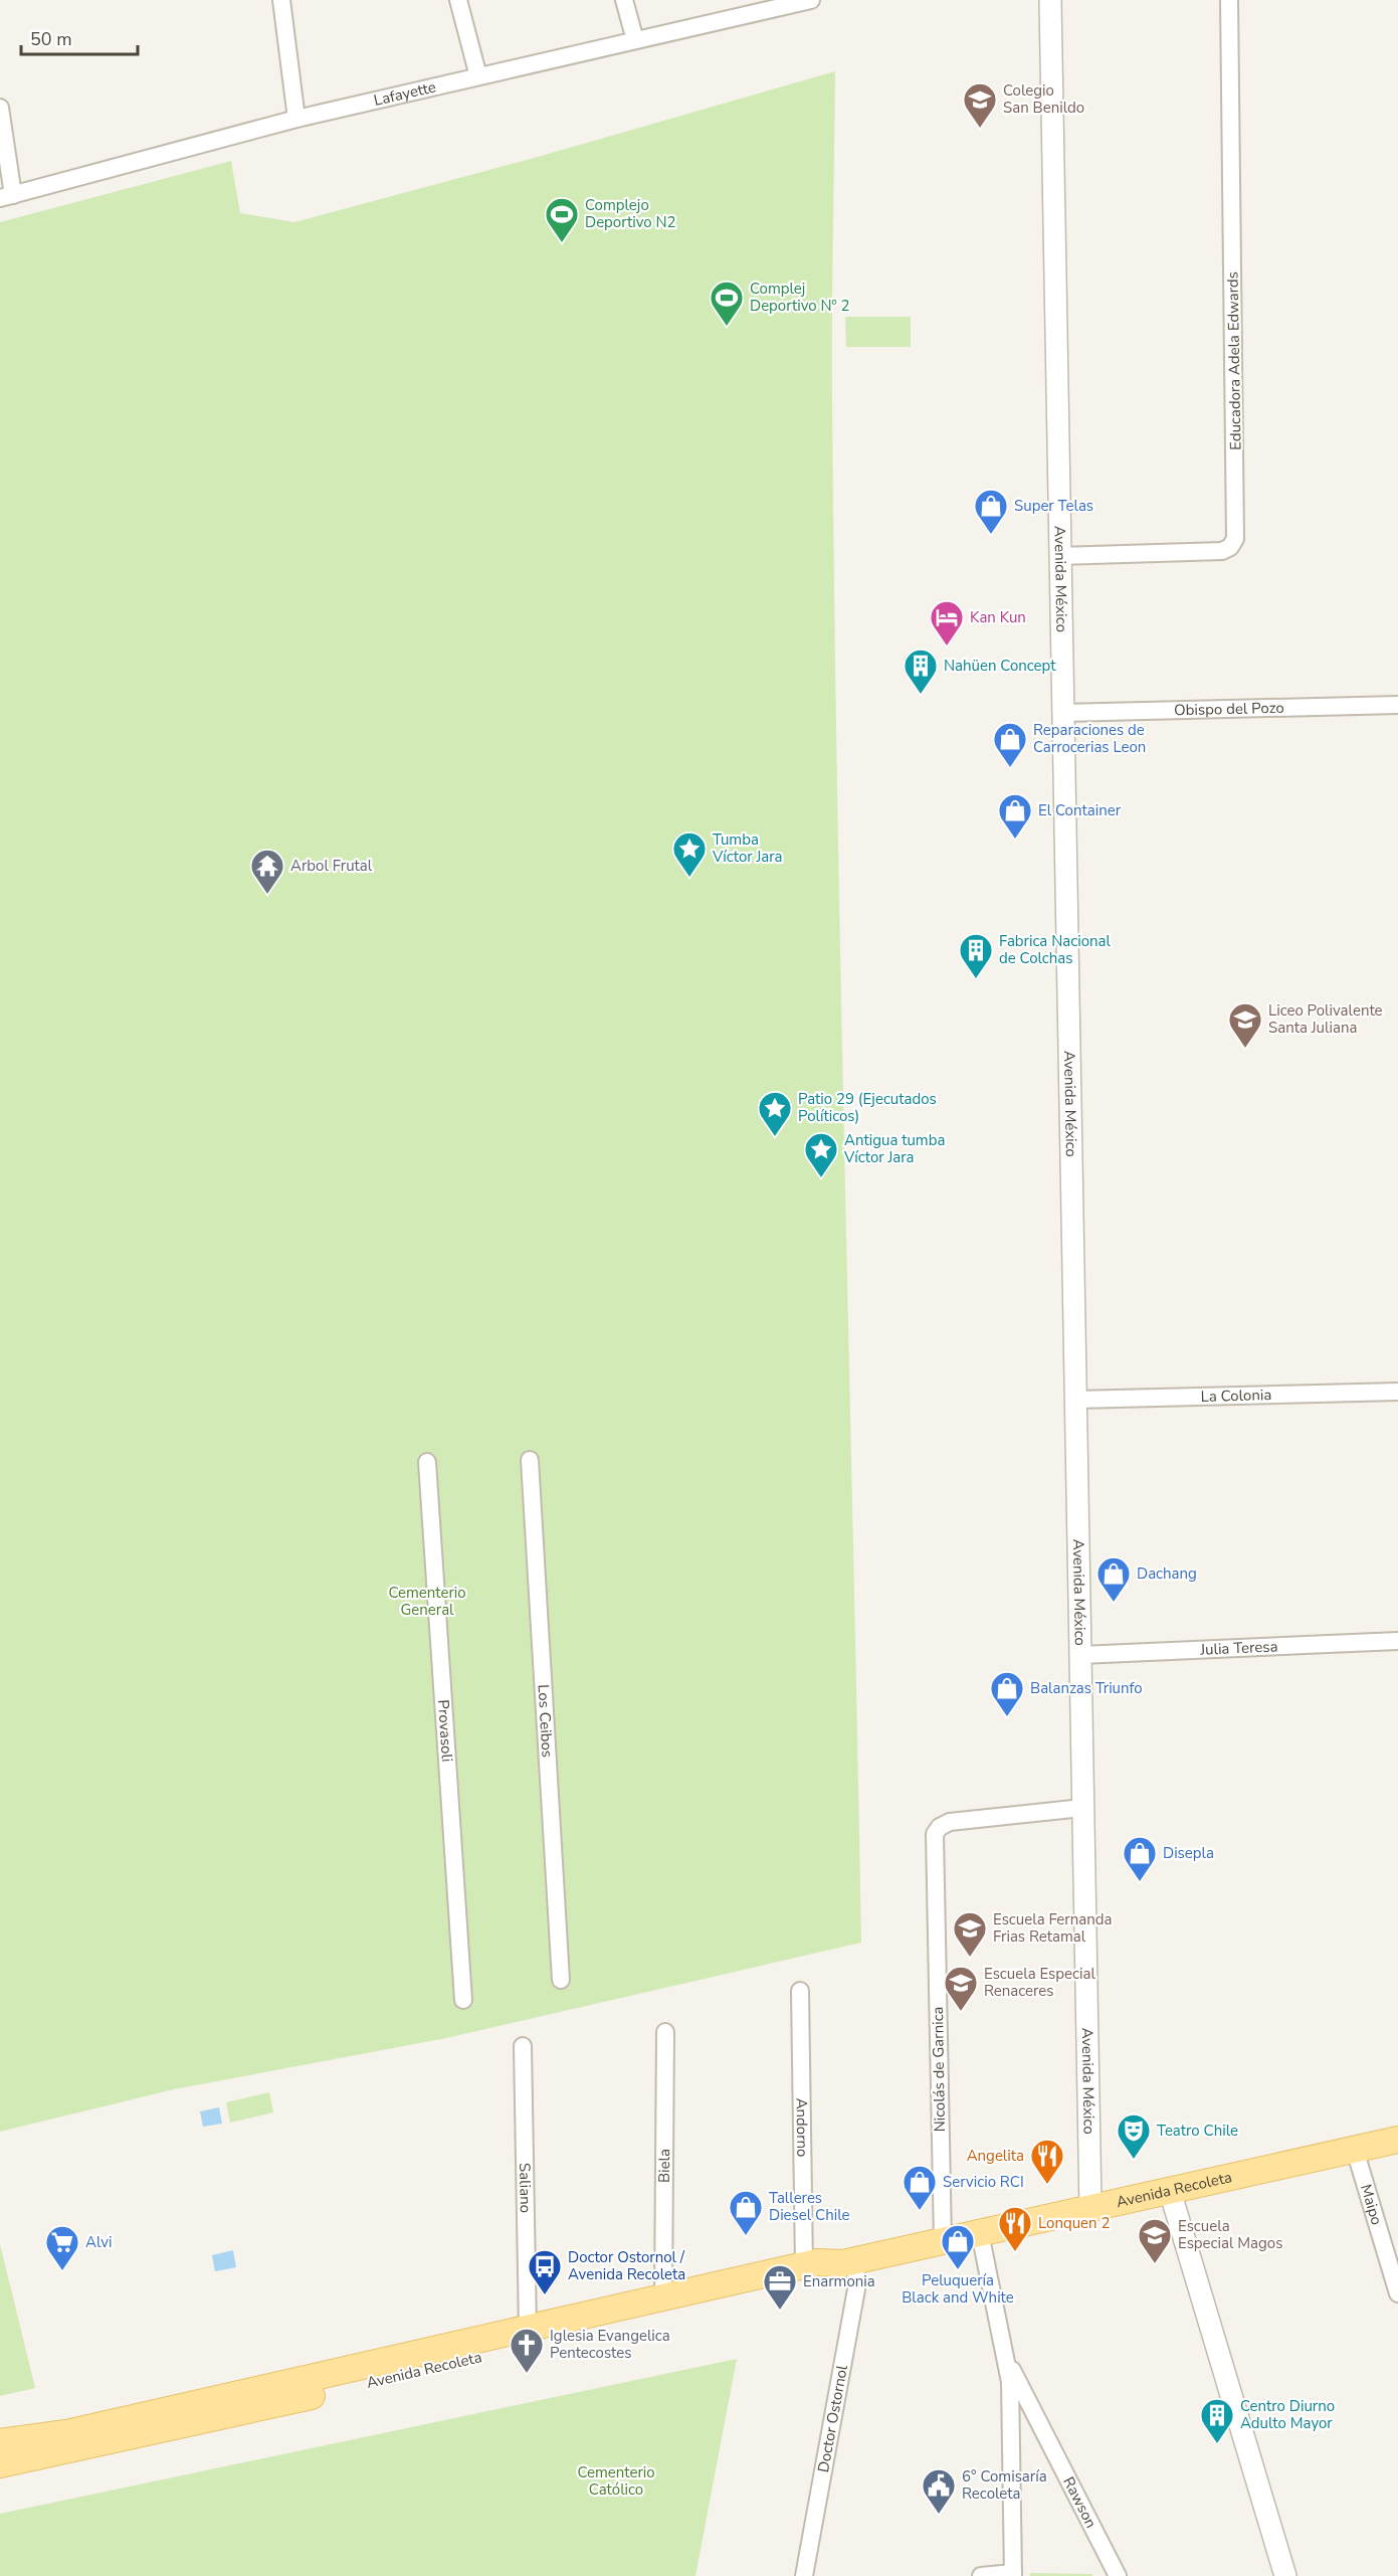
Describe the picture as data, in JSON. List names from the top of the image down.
{
  "streets": {
    "main road": ["Avenida Recoleta"],
    "street": [
      "Lafayette",
      "Educadora Adela Edwards",
      "Avenida México",
      "Obispo del Pozo",
      "La Colonia",
      "Julia Teresa",
      "Los Ceibos",
      "Provasoli",
      "Nicolás de Garnica",
      "Andorno",
      "Biela",
      "Saliano",
      "Maipo",
      "Doctor Ostornol",
      "Rawson"
    ]
  },
  "crossings": [
    ["Educadora Adela Edwards", "Avenida México"],
    ["Avenida México", "Obispo del Pozo"],
    ["Avenida México", "La Colonia"],
    ["Avenida México", "Julia Teresa"],
    ["Avenida México", "Nicolás de Garnica"],
    ["Avenida México", "Avenida Recoleta"],
    ["Nicolás de Garnica", "Avenida Recoleta"],
    ["Andorno", "Avenida Recoleta"],
    ["Biela", "Avenida Recoleta"],
    ["Saliano", "Avenida Recoleta"],
    ["Avenida Recoleta", "Maipo"],
    ["Avenida Recoleta", "Doctor Ostornol"]
  ],
  "parks": ["Cementerio General", "Cementerio Católico"],
  "places": {
    "school or university": [
      "Colegio San Benildo",
      "Liceo Polivalente Santa Juliana",
      "Escuela Fernanda Frias Retamal",
      "Escuela Especial Renaceres",
      "Escuela Especial Magos"
    ],
    "sports": ["Complejo Deportivo N2", "Complej Deportivo Nº 2"],
    "shop": [
      "Super Telas",
      "Reparaciones de Carrocerias Leon",
      "El Container",
      "Dachang",
      "Balanzas Triunfo",
      "Disepla",
      "Servicio RCI",
      "Talleres Diesel Chile",
      "Peluquería Black and White"
    ],
    "hotel": ["Kan Kun"],
    "building": ["Nahüen Concept", "Fabrica Nacional de Colchas", "Centro Diurno Adulto Mayor"],
    "place": ["Tumba Víctor Jara", "Patio 29 (Ejecutados Políticos)", "Antigua tumba Víctor Jara"],
    "temple": ["Arbol Frutal"],
    "theatre": ["Teatro Chile"],
    "restaurant": ["Angelita", "Lonquen 2"],
    "supermarket": ["Alvi"],
    "bus stop": ["Doctor Ostornol / Avenida Recoleta"],
    "office": ["Enarmonia"],
    "church": ["Iglesia Evangelica Pentecostes"],
    "public building": ["6° Comisaría Recoleta"]
  },
  "scale_bar": "50 m"
}
